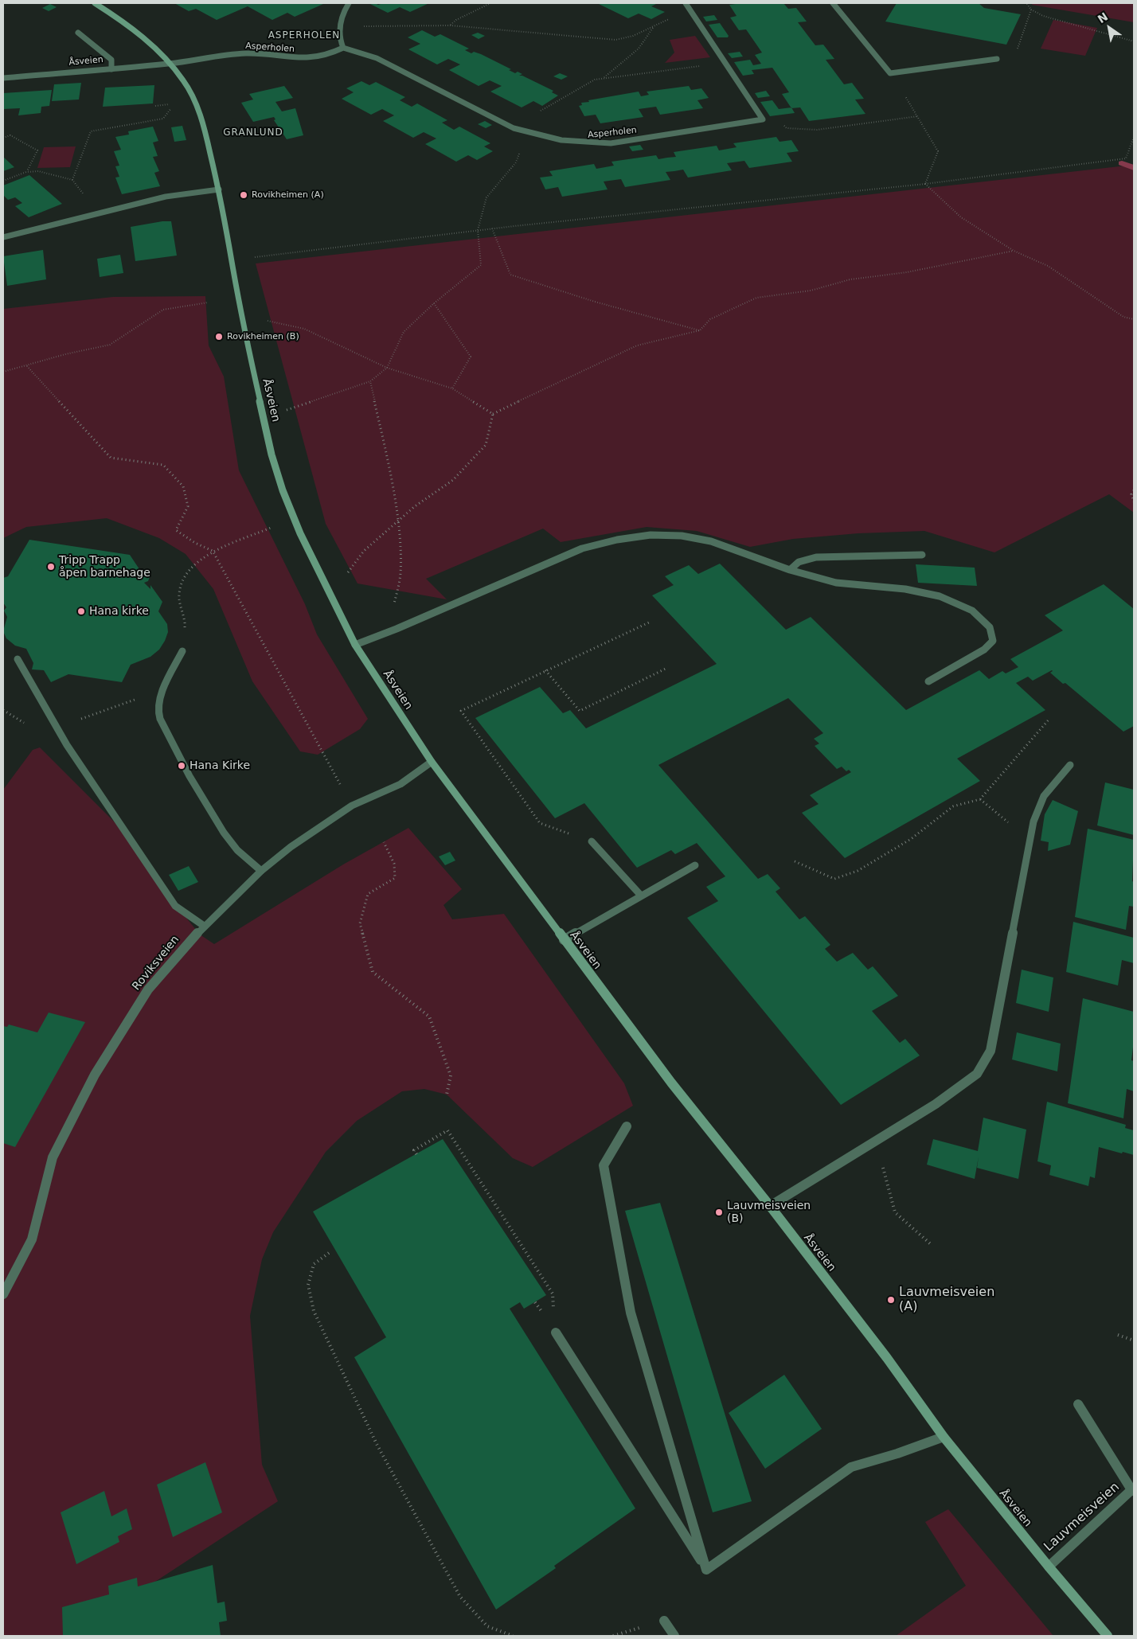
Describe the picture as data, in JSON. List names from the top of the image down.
{
  "streets": {
    "street": [
      "Asperholen",
      "Åsveien",
      "Roviksveien",
      "Lauvmeisveien"
    ]
  },
  "crossings": [
    ["Asperholen", "Åsveien"],
    ["Åsveien", "Roviksveien"],
    ["Åsveien", "Lauvmeisveien"]
  ],
  "districts": ["ASPERHOLEN", "GRANLUND"],
  "places": [
    "Rovikheimen (A)",
    "Rovikheimen (B)",
    "Tripp Trapp åpen barnehage",
    "Hana kirke",
    "Hana Kirke",
    "Lauvmeisveien (B)",
    "Lauvmeisveien (A)"
  ],
  "north": "top left"
}
